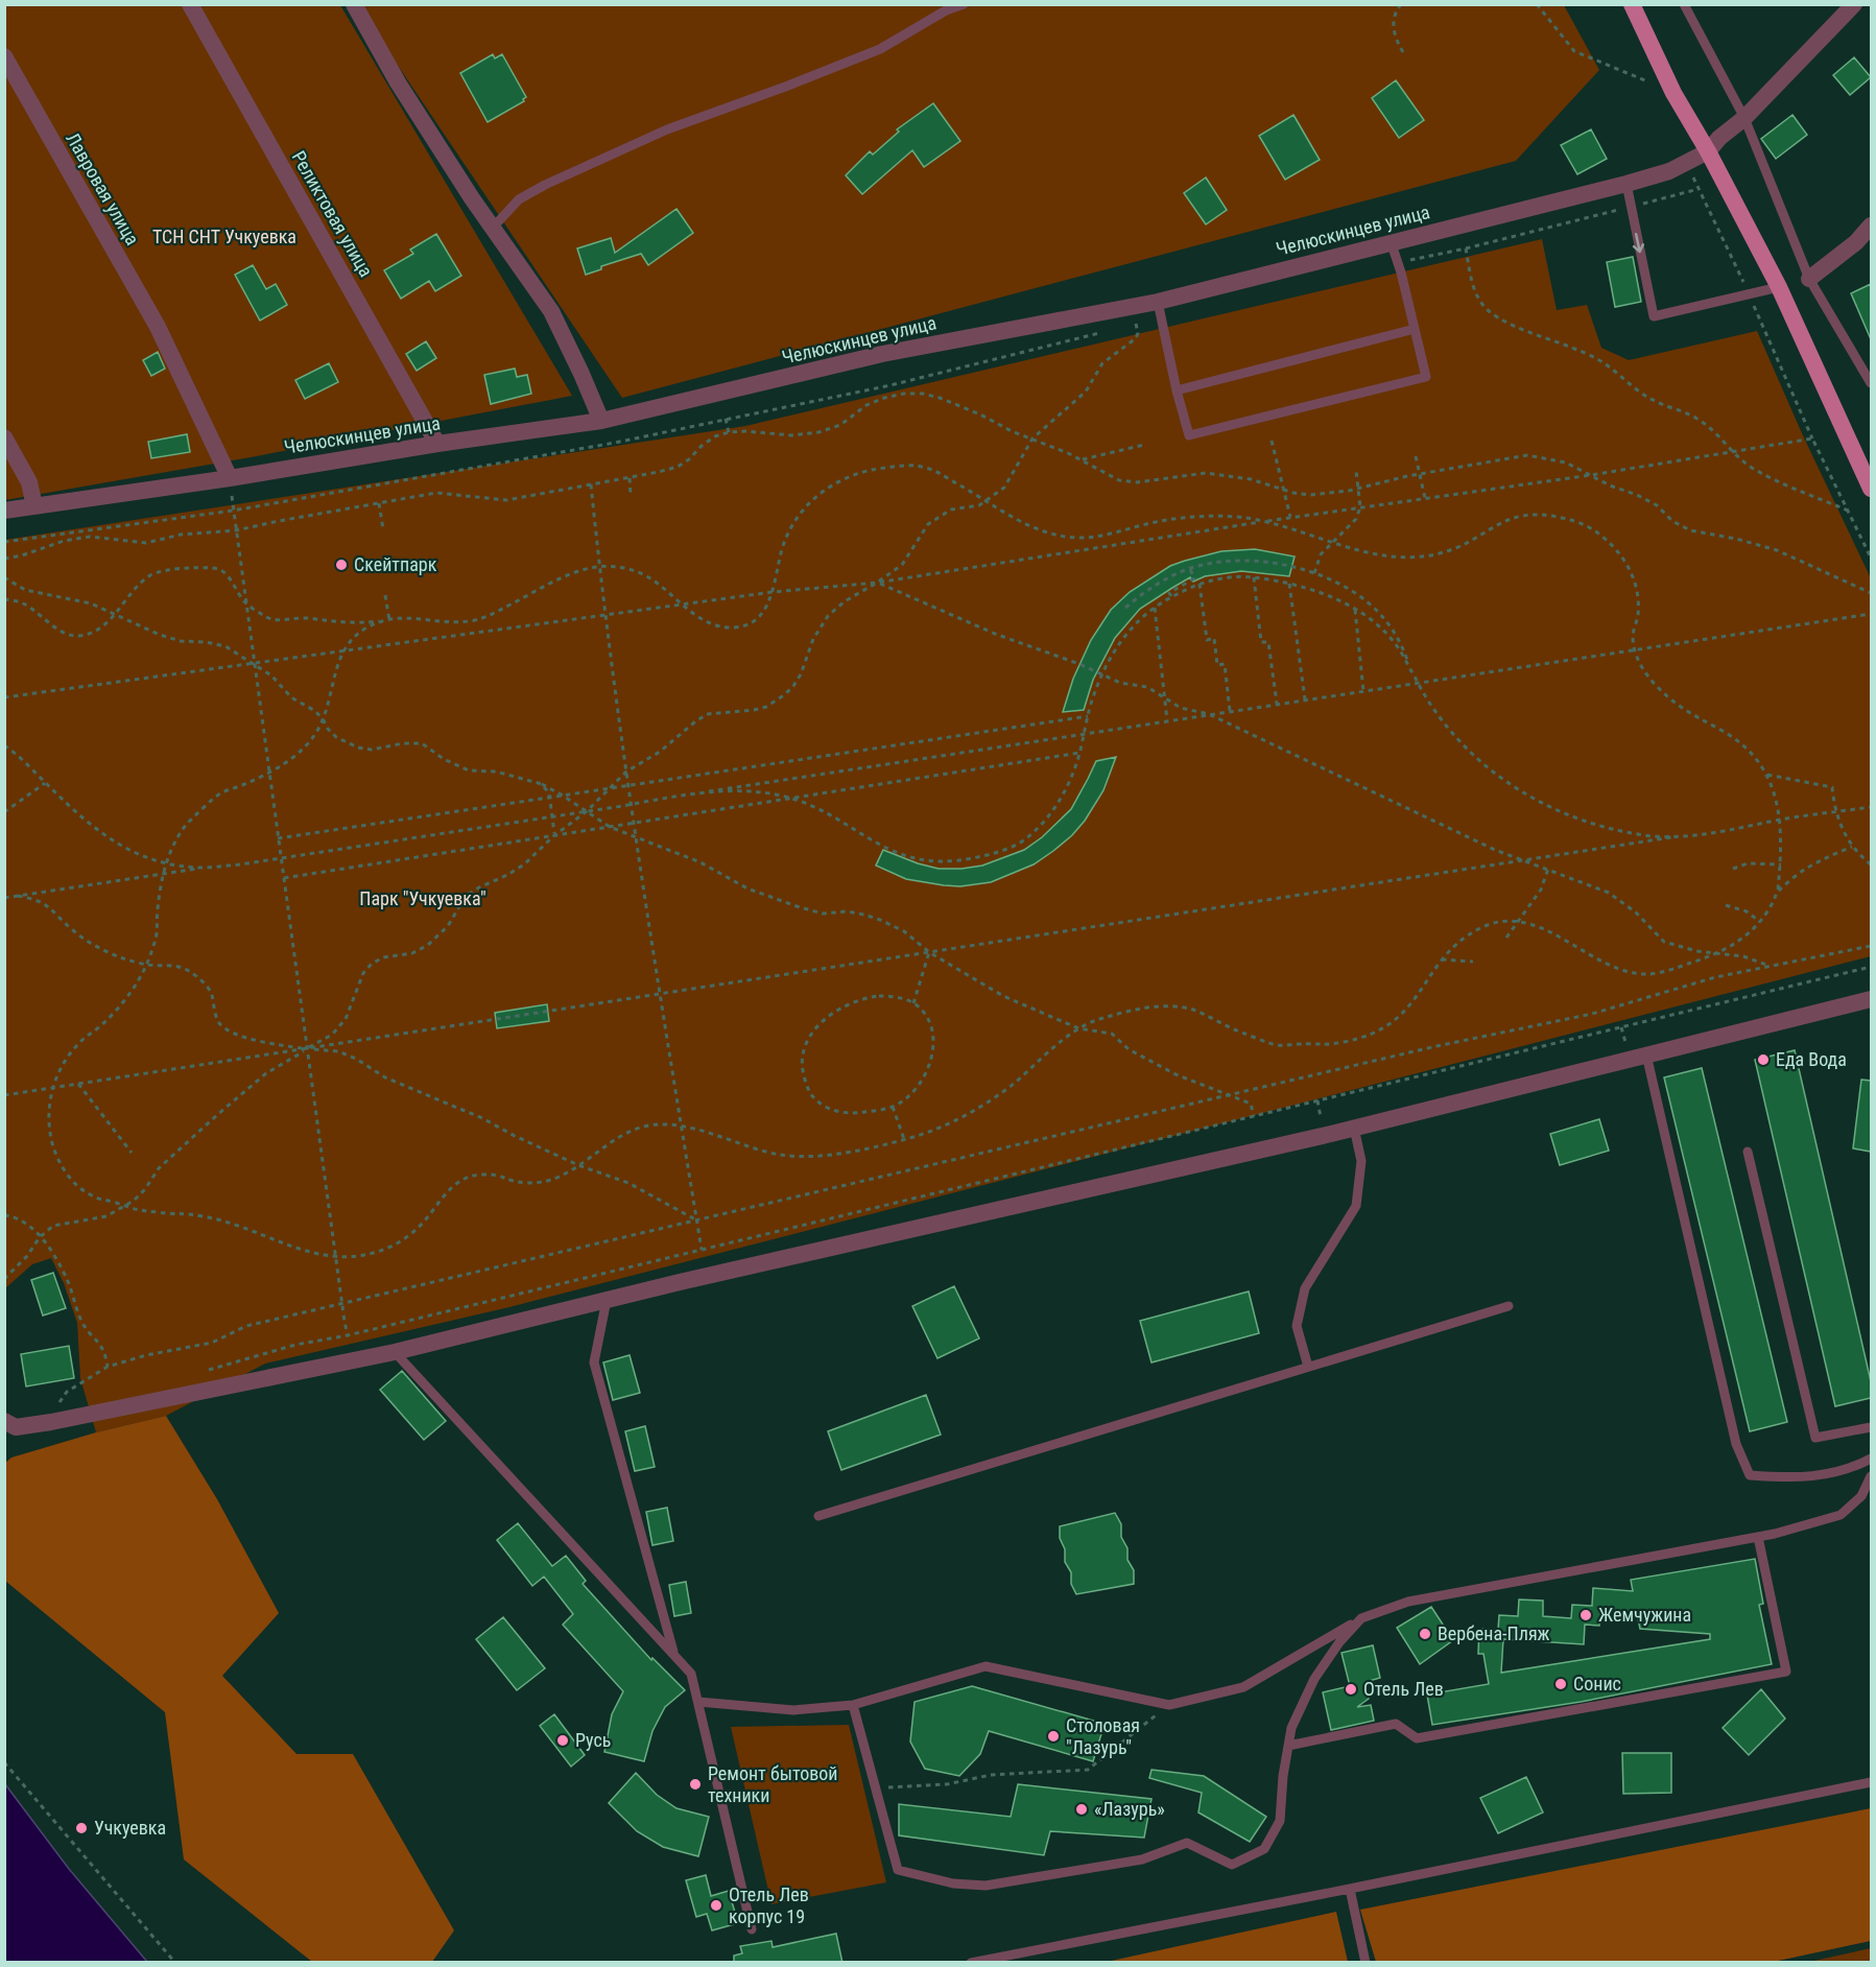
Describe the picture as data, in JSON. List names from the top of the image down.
{
  "streets": {
    "street": ["Лавровая улица", "Реликтовая улица", "Челюскинцев улица"]
  },
  "crossings": [
    ["Лавровая улица", "Челюскинцев улица"],
    ["Реликтовая улица", "Челюскинцев улица"]
  ],
  "parks": ["ТСН СНТ Учкуевка", "Парк \"Учкуевка\""],
  "places": [
    "Скейтпарк",
    "Еда Вода",
    "Жемчужина",
    "Вербена-Пляж",
    "Сонис",
    "Отель Лев",
    "Столовая \"Лазурь\"",
    "Русь",
    "Ремонт бытовой техники",
    "«Лазурь»",
    "Учкуевка",
    "Отель Лев корпус 19"
  ]
}
